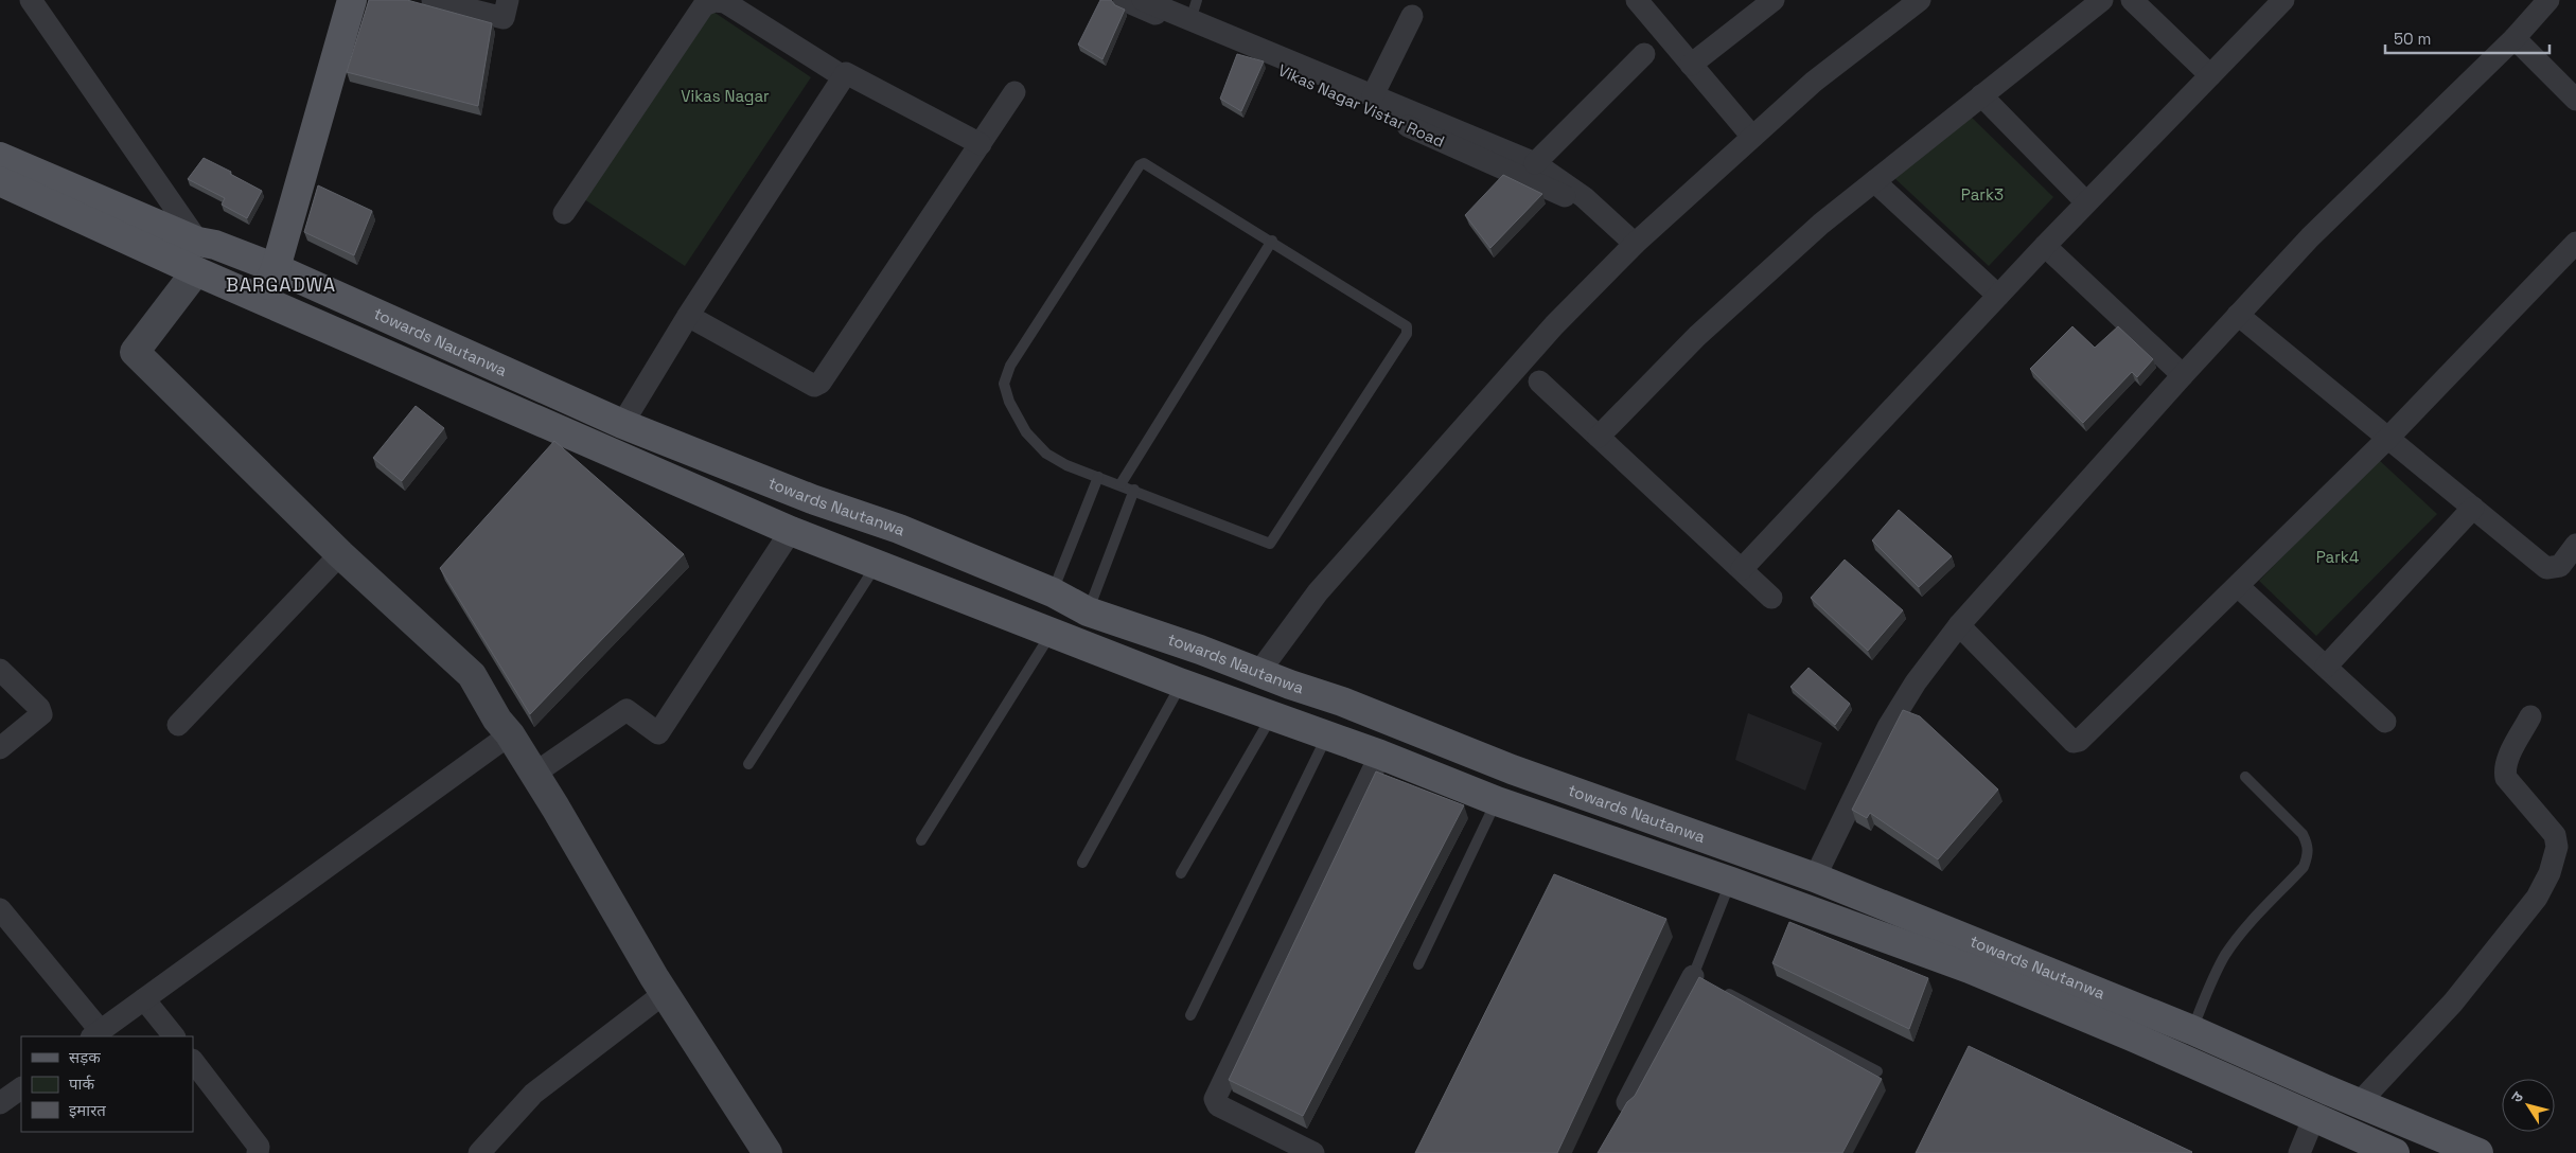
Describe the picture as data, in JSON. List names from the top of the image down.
{
  "streets": {
    "main road": ["towards Nautanwa"],
    "street": ["Vikas Nagar Vistar Road"]
  },
  "districts": ["BARGADWA"],
  "parks": ["Vikas Nagar", "Park3", "Park4"],
  "legend": ["सड़क", "पार्क", "इमारत"],
  "scale_bar": "50 m",
  "north": "top left"
}
